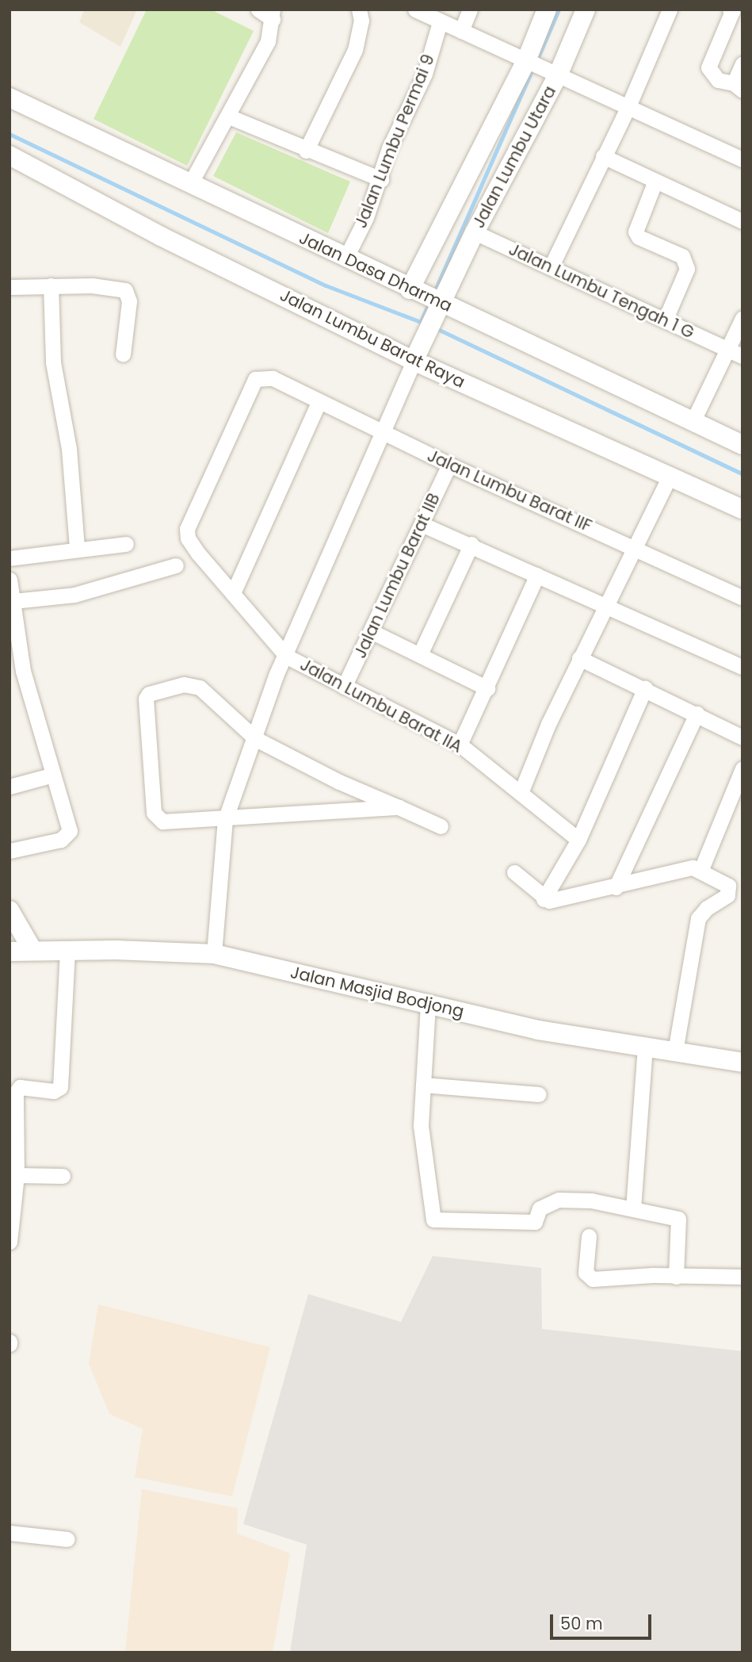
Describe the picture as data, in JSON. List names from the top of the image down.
{
  "streets": {
    "street": [
      "Jalan Lumbu Permai 9",
      "Jalan Lumbu Utara",
      "Jalan Dasa Dharma",
      "Jalan Lumbu Tengah 1 G",
      "Jalan Lumbu Barat Raya",
      "Jalan Lumbu Barat IIF",
      "Jalan Lumbu Barat IIB",
      "Jalan Lumbu Barat IIA",
      "Jalan Masjid Bodjong"
    ]
  },
  "crossings": [
    ["Jalan Lumbu Permai 9", "Jalan Dasa Dharma"],
    ["Jalan Lumbu Utara", "Jalan Dasa Dharma"],
    ["Jalan Lumbu Utara", "Jalan Lumbu Tengah 1 G"],
    ["Jalan Lumbu Barat IIF", "Jalan Lumbu Barat IIB"],
    ["Jalan Lumbu Barat IIB", "Jalan Lumbu Barat IIA"]
  ],
  "scale_bar": "50 m"
}
